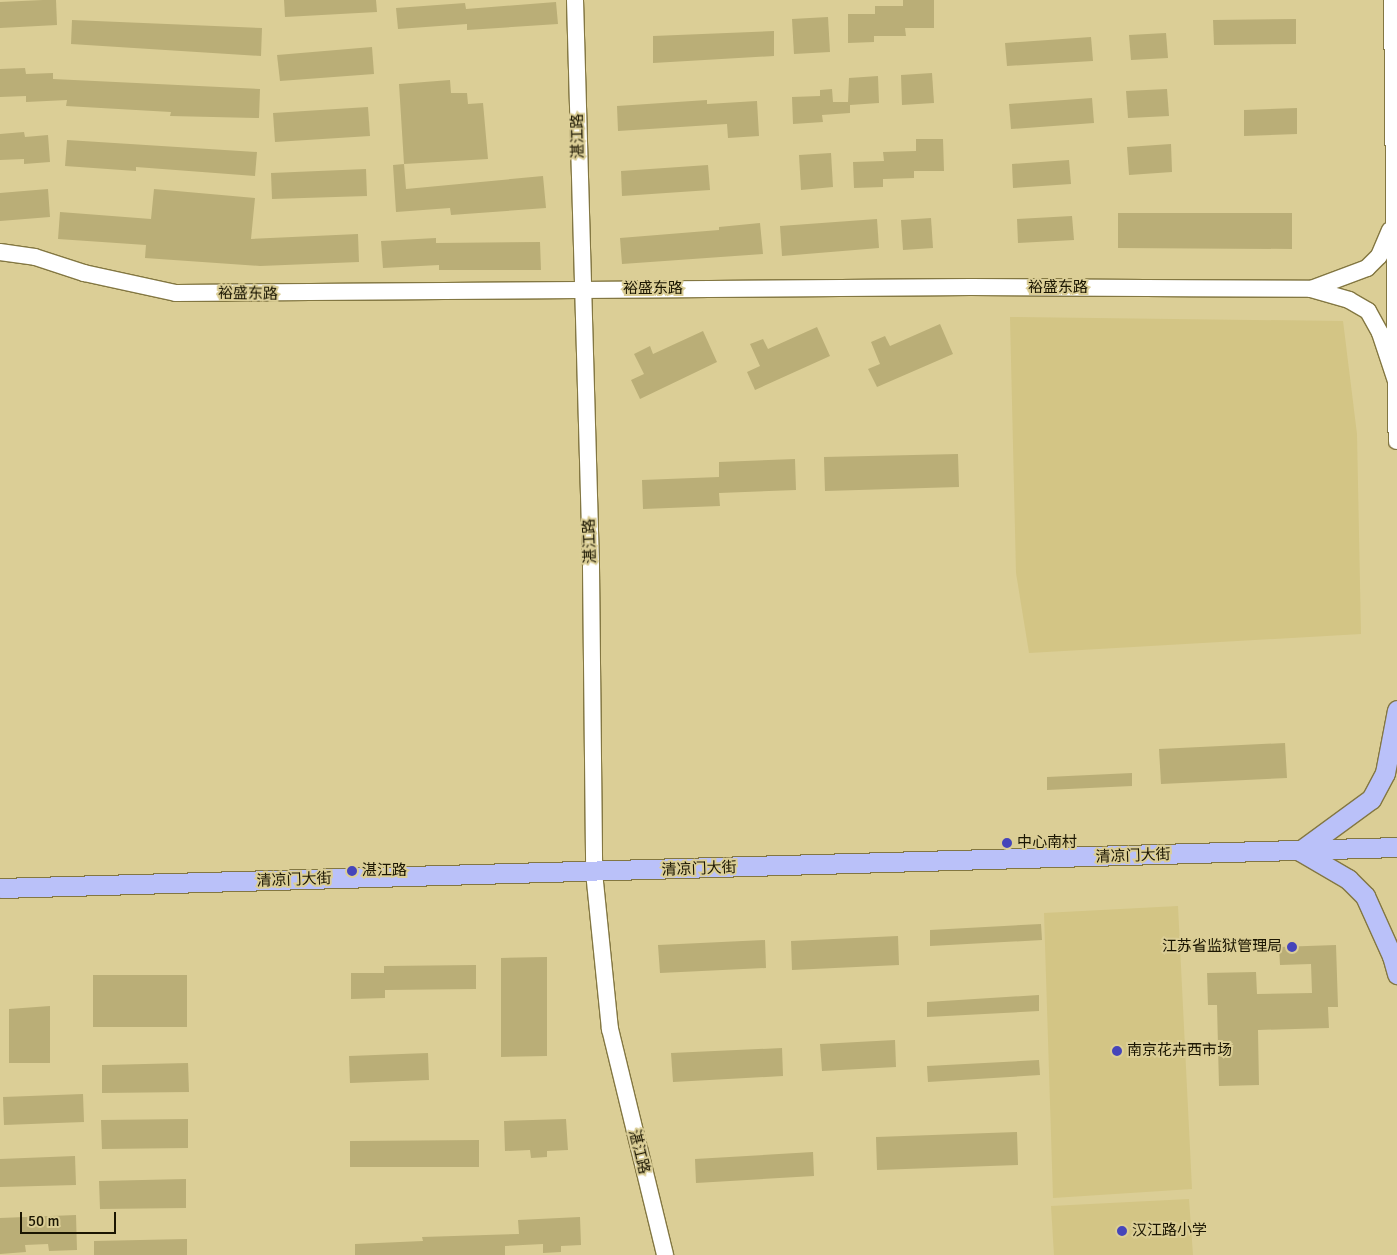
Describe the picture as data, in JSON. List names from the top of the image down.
{
  "streets": {
    "main road": ["湛江路", "裕盛东路", "清凉门大街"]
  },
  "crossings": [
    ["湛江路", "裕盛东路"],
    ["湛江路", "清凉门大街"]
  ],
  "places": [
    "中心南村",
    "湛江路",
    "江苏省监狱管理局",
    "南京花卉西市场",
    "汉江路小学"
  ],
  "scale_bar": "50 m"
}
